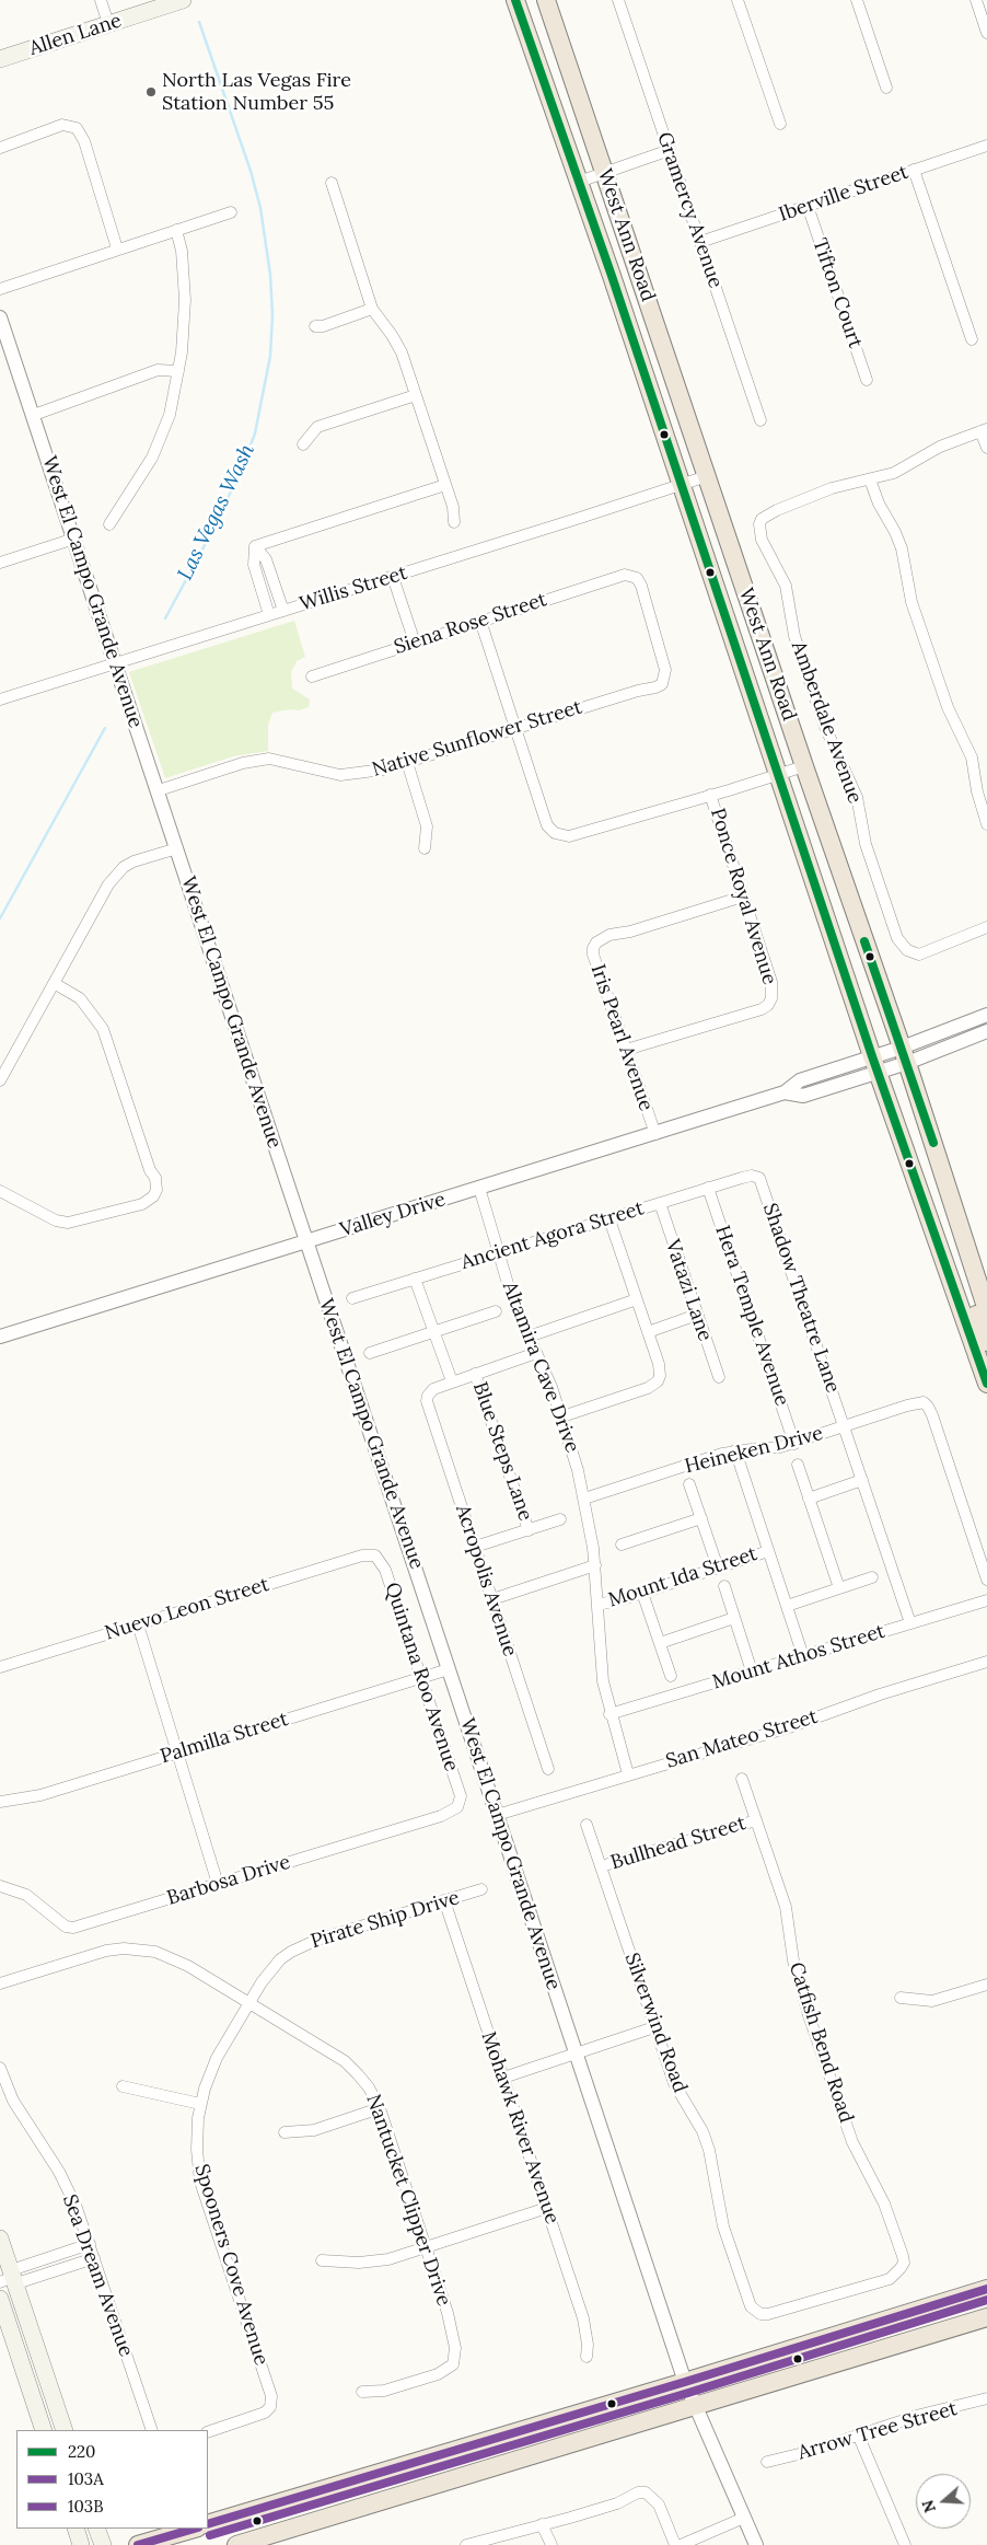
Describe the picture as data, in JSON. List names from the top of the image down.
{
  "streets": {
    "main road": ["Allen Lane", "West Ann Road"],
    "street": [
      "Iberville Street",
      "Gramercy Avenue",
      "Tifton Court",
      "Willis Street",
      "West El Campo Grande Avenue",
      "Siena Rose Street",
      "Amberdale Avenue",
      "Native Sunflower Street",
      "Ponce Royal Avenue",
      "Iris Pearl Avenue",
      "Valley Drive",
      "Ancient Agora Street",
      "Vatazi Lane",
      "Shadow Theatre Lane",
      "Hera Temple Avenue",
      "Altamira Cave Drive",
      "Heineken Drive",
      "Blue Steps Lane",
      "Mount Ida Street",
      "Acropolis Avenue",
      "Nuevo Leon Street",
      "Mount Athos Street",
      "Quintana Roo Avenue",
      "Palmilla Street",
      "San Mateo Street",
      "Bullhead Street",
      "Barbosa Drive",
      "Pirate Ship Drive",
      "Silverwind Road",
      "Catfish Bend Road",
      "Mohawk River Avenue",
      "Nantucket Clipper Drive",
      "Spooners Cove Avenue",
      "Sea Dream Avenue",
      "Arrow Tree Street"
    ]
  },
  "crossings": [
    ["Iberville Street", "Gramercy Avenue"],
    ["Iberville Street", "Tifton Court"],
    ["West Ann Road", "Willis Street"],
    ["West Ann Road", "Valley Drive"],
    ["Willis Street", "West El Campo Grande Avenue"],
    ["West El Campo Grande Avenue", "Native Sunflower Street"],
    ["West El Campo Grande Avenue", "Valley Drive"],
    ["West El Campo Grande Avenue", "Palmilla Street"],
    ["West El Campo Grande Avenue", "San Mateo Street"],
    ["Siena Rose Street", "Native Sunflower Street"],
    ["Ponce Royal Avenue", "Iris Pearl Avenue"],
    ["Iris Pearl Avenue", "Valley Drive"],
    ["Valley Drive", "Altamira Cave Drive"],
    ["Ancient Agora Street", "Vatazi Lane"],
    ["Ancient Agora Street", "Shadow Theatre Lane"],
    ["Ancient Agora Street", "Hera Temple Avenue"],
    ["Ancient Agora Street", "Altamira Cave Drive"],
    ["Shadow Theatre Lane", "Heineken Drive"],
    ["Shadow Theatre Lane", "Mount Athos Street"],
    ["Hera Temple Avenue", "Heineken Drive"],
    ["Altamira Cave Drive", "Heineken Drive"],
    ["Altamira Cave Drive", "Mount Ida Street"],
    ["Altamira Cave Drive", "Mount Athos Street"],
    ["Altamira Cave Drive", "San Mateo Street"],
    ["Nuevo Leon Street", "Quintana Roo Avenue"],
    ["Quintana Roo Avenue", "Palmilla Street"],
    ["Quintana Roo Avenue", "Barbosa Drive"],
    ["Bullhead Street", "Silverwind Road"],
    ["Bullhead Street", "Catfish Bend Road"],
    ["Pirate Ship Drive", "Mohawk River Avenue"],
    ["Pirate Ship Drive", "Nantucket Clipper Drive"],
    ["Pirate Ship Drive", "Spooners Cove Avenue"],
    ["Silverwind Road", "Catfish Bend Road"],
    ["Nantucket Clipper Drive", "Spooners Cove Avenue"]
  ],
  "water": ["Las Vegas Wash"],
  "places": ["North Las Vegas Fire Station Number 55"],
  "lines": ["transit line 220", "transit line 103A", "transit line 103B"],
  "legend": ["220", "103A", "103B"],
  "north": "left"
}
